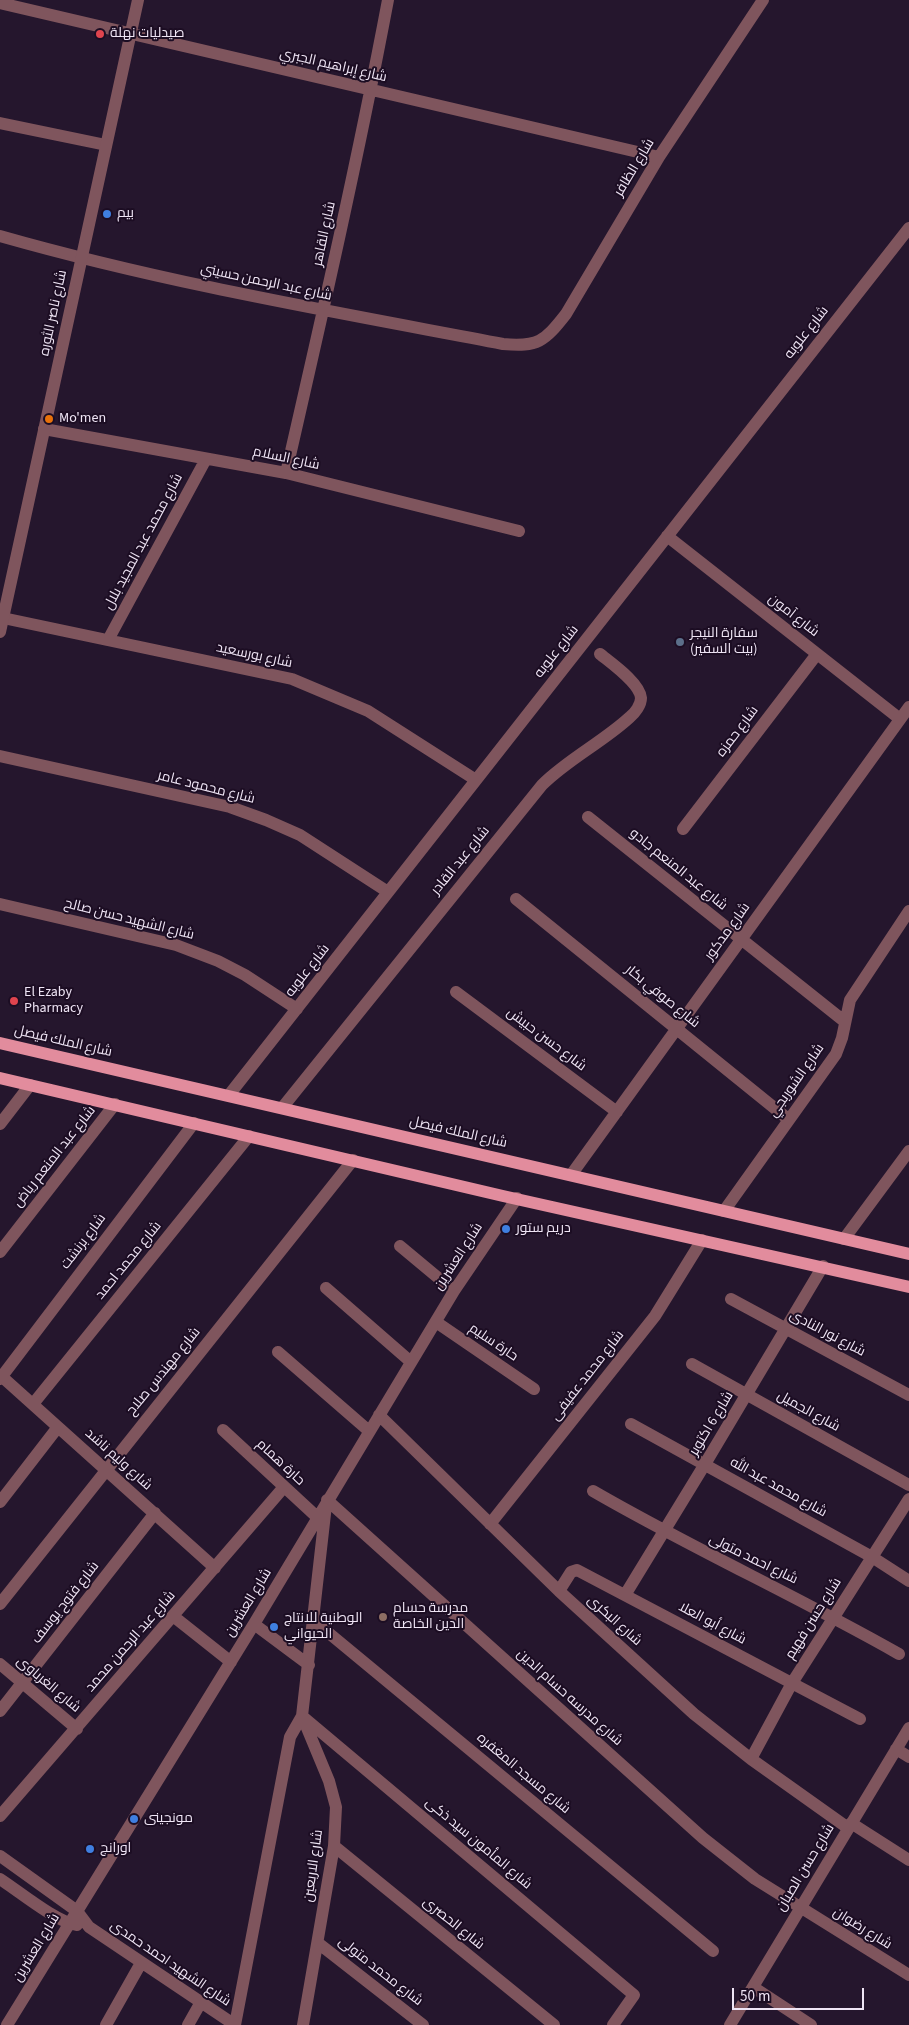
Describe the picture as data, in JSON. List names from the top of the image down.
{
  "streets": {
    "main road": ["شارع الملك فيصل"],
    "street": [
      "شارع إبراهيم الجبري",
      "شارع الظافر",
      "شارع القاهر",
      "شارع عبد الرحمن حسيني",
      "شارع ناصر الثوره",
      "شارع علوبه",
      "شارع السلام",
      "شارع محمد عبد المجيد بلال",
      "شارع آمون",
      "شارع بورسعيد",
      "شارع حمزه",
      "شارع محمود عامر",
      "شارع عبد القادر",
      "شارع عبد المنعم جادو",
      "شارع الشهيد حسن صالح",
      "شارع مدكور",
      "شارع صوفي بكار",
      "شارع حسن حبيش",
      "شارع الشوربجي",
      "شارع عبد المنعم رياض",
      "شارع برنشت",
      "شارع العشرين",
      "شارع محمد احمد",
      "شارع نور النادى",
      "حارة سليم",
      "شارع مهندس صلاح",
      "شارع محمد عفيفى",
      "شارع الجميل",
      "شارع 6 اكتوبر",
      "شارع وليم ناشد",
      "حارة همام",
      "شارع محمد عبد الله",
      "شارع احمد متولى",
      "شارع فتوح يوسف",
      "شارع حسن فهيم",
      "شارع البكرى",
      "شارع أبو العلا",
      "شارع عبد الرحمن محمد",
      "شارع الغرباوى",
      "شارع مدرسه حسام الدين",
      "شارع مسجد المغفره",
      "شارع المأمون سيد ذكى",
      "شارع الاربعين",
      "شارع حسن الصبان",
      "شارع الحصرى",
      "شارع رضوان",
      "شارع الشهيد احمد حمدى",
      "شارع محمد متولى"
    ]
  },
  "crossings": [
    ["شارع إبراهيم الجبري", "شارع الظافر"],
    ["شارع إبراهيم الجبري", "شارع القاهر"],
    ["شارع إبراهيم الجبري", "شارع ناصر الثوره"],
    ["شارع الظافر", "شارع عبد الرحمن حسيني"],
    ["شارع القاهر", "شارع عبد الرحمن حسيني"],
    ["شارع القاهر", "شارع السلام"],
    ["شارع عبد الرحمن حسيني", "شارع ناصر الثوره"],
    ["شارع ناصر الثوره", "شارع السلام"],
    ["شارع ناصر الثوره", "شارع بورسعيد"],
    ["شارع علوبه", "شارع آمون"],
    ["شارع علوبه", "شارع بورسعيد"],
    ["شارع علوبه", "شارع محمود عامر"],
    ["شارع علوبه", "شارع الشهيد حسن صالح"],
    ["شارع علوبه", "شارع الملك فيصل"],
    ["شارع السلام", "شارع محمد عبد المجيد بلال"],
    ["شارع محمد عبد المجيد بلال", "شارع بورسعيد"],
    ["شارع آمون", "شارع حمزه"],
    ["شارع آمون", "شارع مدكور"],
    ["شارع عبد القادر", "شارع الملك فيصل"],
    ["شارع عبد المنعم جادو", "شارع مدكور"],
    ["شارع عبد المنعم جادو", "شارع الشوربجي"],
    ["شارع مدكور", "شارع صوفي بكار"],
    ["شارع مدكور", "شارع حسن حبيش"],
    ["شارع مدكور", "شارع الملك فيصل"],
    ["شارع صوفي بكار", "شارع الشوربجي"],
    ["شارع الملك فيصل", "شارع الشوربجي"],
    ["شارع برنشت", "شارع وليم ناشد"],
    ["شارع العشرين", "حارة سليم"],
    ["شارع العشرين", "حارة همام"],
    ["شارع العشرين", "شارع البكرى"],
    ["شارع العشرين", "شارع مدرسه حسام الدين"],
    ["شارع العشرين", "شارع الشهيد احمد حمدى"],
    ["شارع محمد احمد", "شارع وليم ناشد"],
    ["شارع نور النادى", "شارع 6 اكتوبر"],
    ["شارع مهندس صلاح", "شارع وليم ناشد"],
    ["شارع محمد عفيفى", "شارع البكرى"],
    ["شارع الجميل", "شارع 6 اكتوبر"],
    ["شارع 6 اكتوبر", "شارع محمد عبد الله"],
    ["شارع 6 اكتوبر", "شارع احمد متولى"],
    ["شارع 6 اكتوبر", "شارع أبو العلا"],
    ["شارع وليم ناشد", "شارع فتوح يوسف"],
    ["شارع وليم ناشد", "شارع عبد الرحمن محمد"],
    ["حارة همام", "شارع عبد الرحمن محمد"],
    ["شارع محمد عبد الله", "شارع حسن فهيم"],
    ["شارع احمد متولى", "شارع حسن فهيم"],
    ["شارع فتوح يوسف", "شارع الغرباوى"],
    ["شارع حسن فهيم", "شارع البكرى"],
    ["شارع حسن فهيم", "شارع أبو العلا"],
    ["شارع البكرى", "شارع أبو العلا"],
    ["شارع البكرى", "شارع حسن الصبان"],
    ["شارع عبد الرحمن محمد", "شارع الغرباوى"],
    ["شارع مدرسه حسام الدين", "شارع حسن الصبان"],
    ["شارع مدرسه حسام الدين", "شارع رضوان"],
    ["شارع المأمون سيد ذكى", "شارع الاربعين"],
    ["شارع الاربعين", "شارع الحصرى"],
    ["شارع الاربعين", "شارع محمد متولى"],
    ["شارع حسن الصبان", "شارع رضوان"]
  ],
  "places": [
    "صيدليات نهلة",
    "بيم",
    "Mo'men",
    "سفارة النيجر (بيت السفير)",
    "El Ezaby Pharmacy",
    "دريم ستور",
    "مدرسة حسام الدين الخاصة",
    "الوطنية للانتاج الحيواني",
    "مونجينى",
    "اورانج"
  ],
  "scale_bar": "50 m"
}
